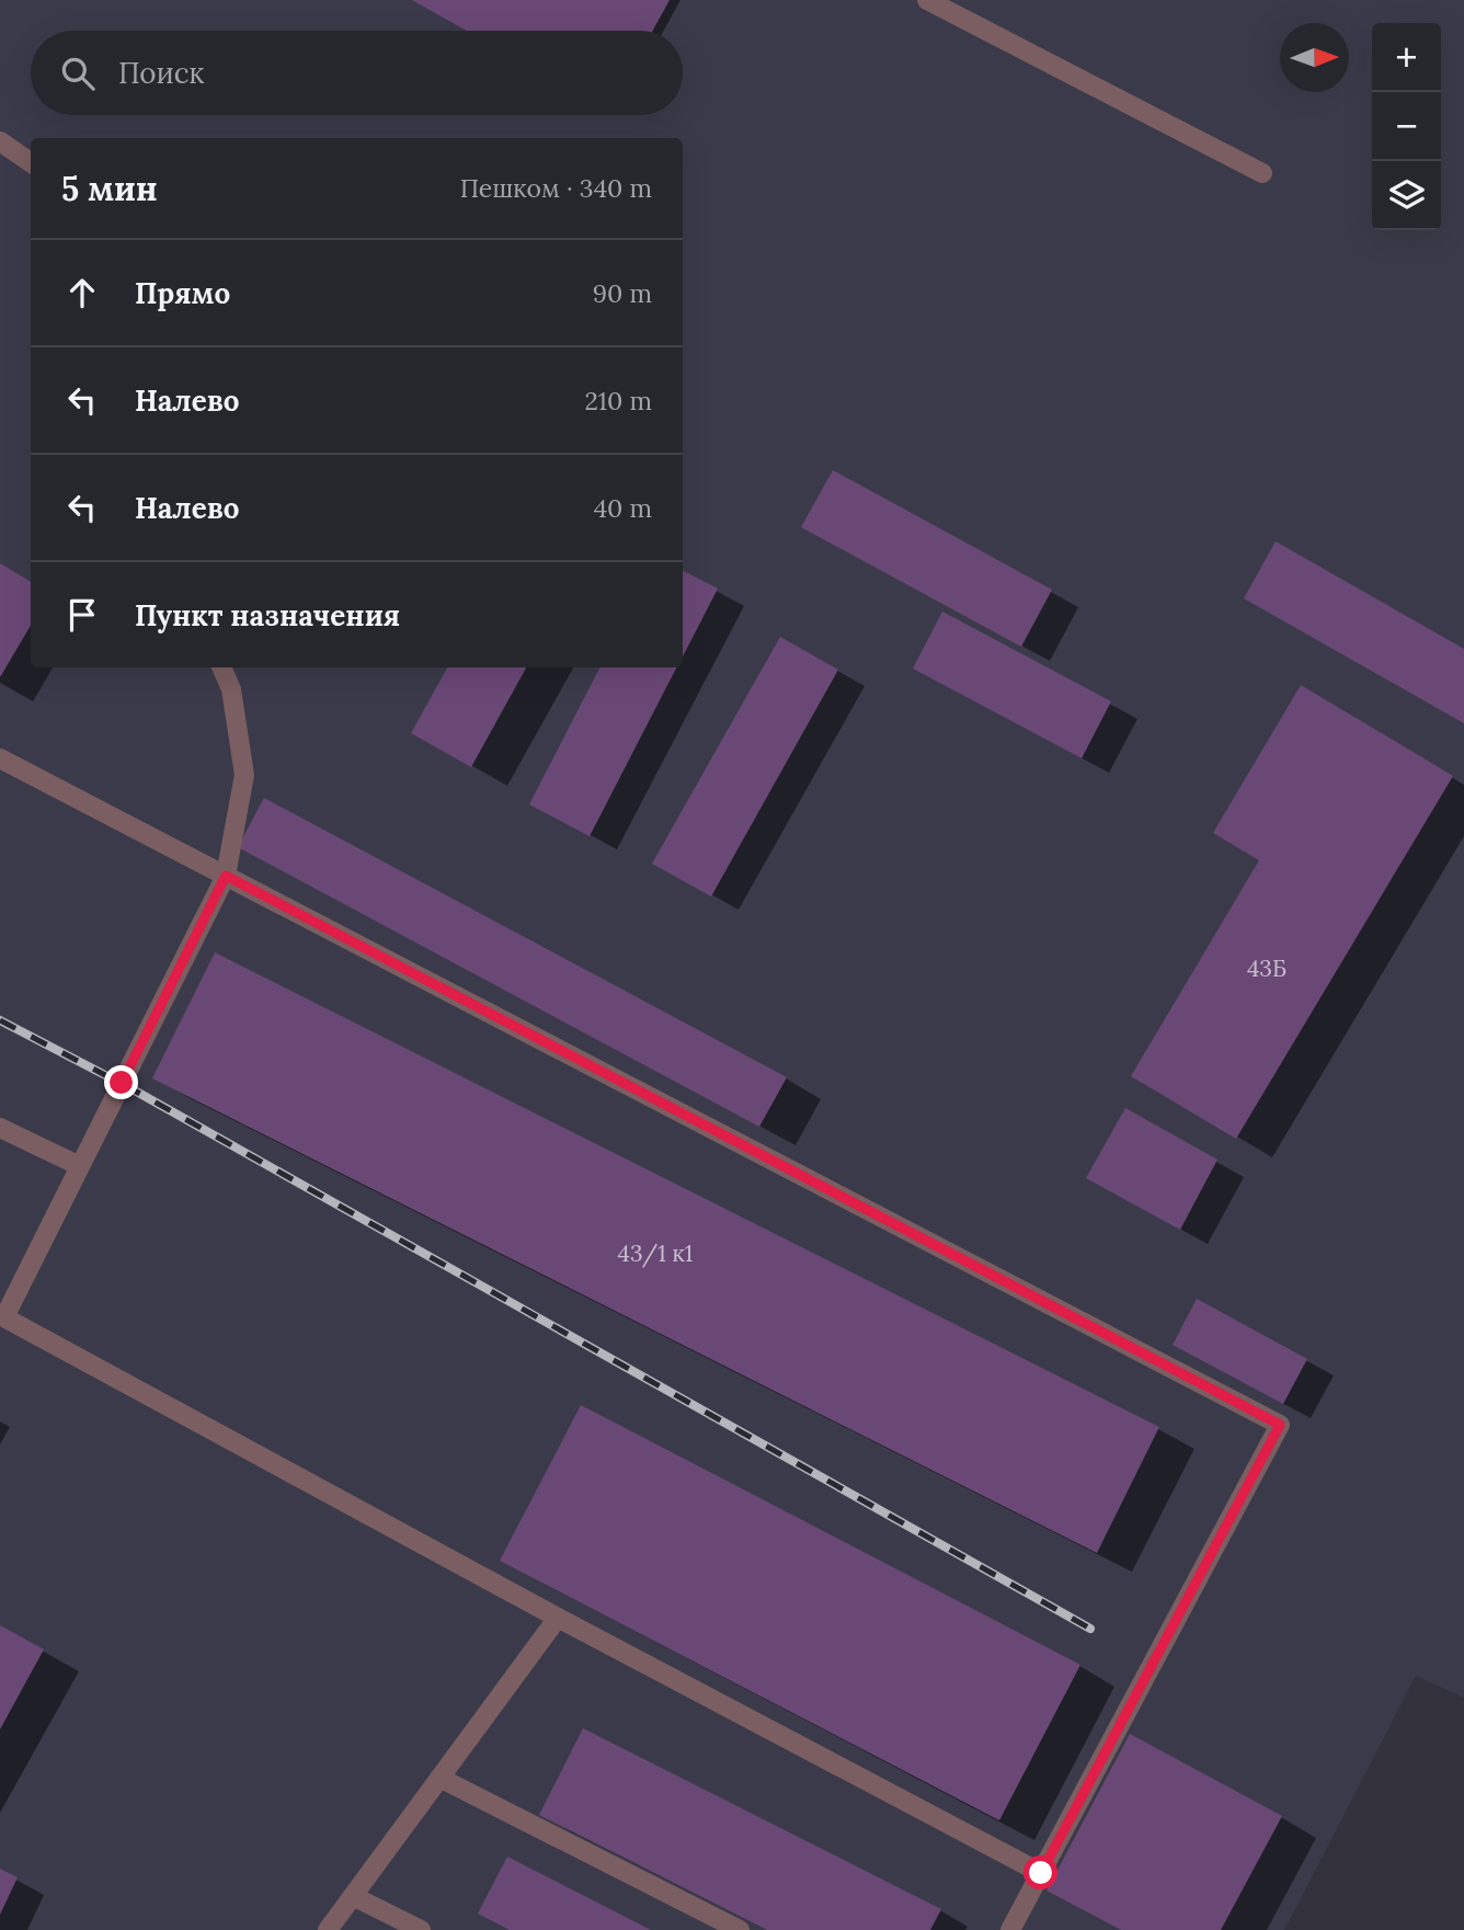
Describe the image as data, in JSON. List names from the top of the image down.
{
  "house_numbers": ["43Б", "43/1 к1"],
  "north": "right",
  "page": {
    "map_buttons": ["+", "−"],
    "search": "Поиск",
    "heading": ["5 мин", "Пешком · 340 m"],
    "list": [
      ["Прямо", "90 m"],
      ["Налево", "210 m"],
      ["Налево", "40 m"],
      "Пункт назначения"
    ]
  }
}
